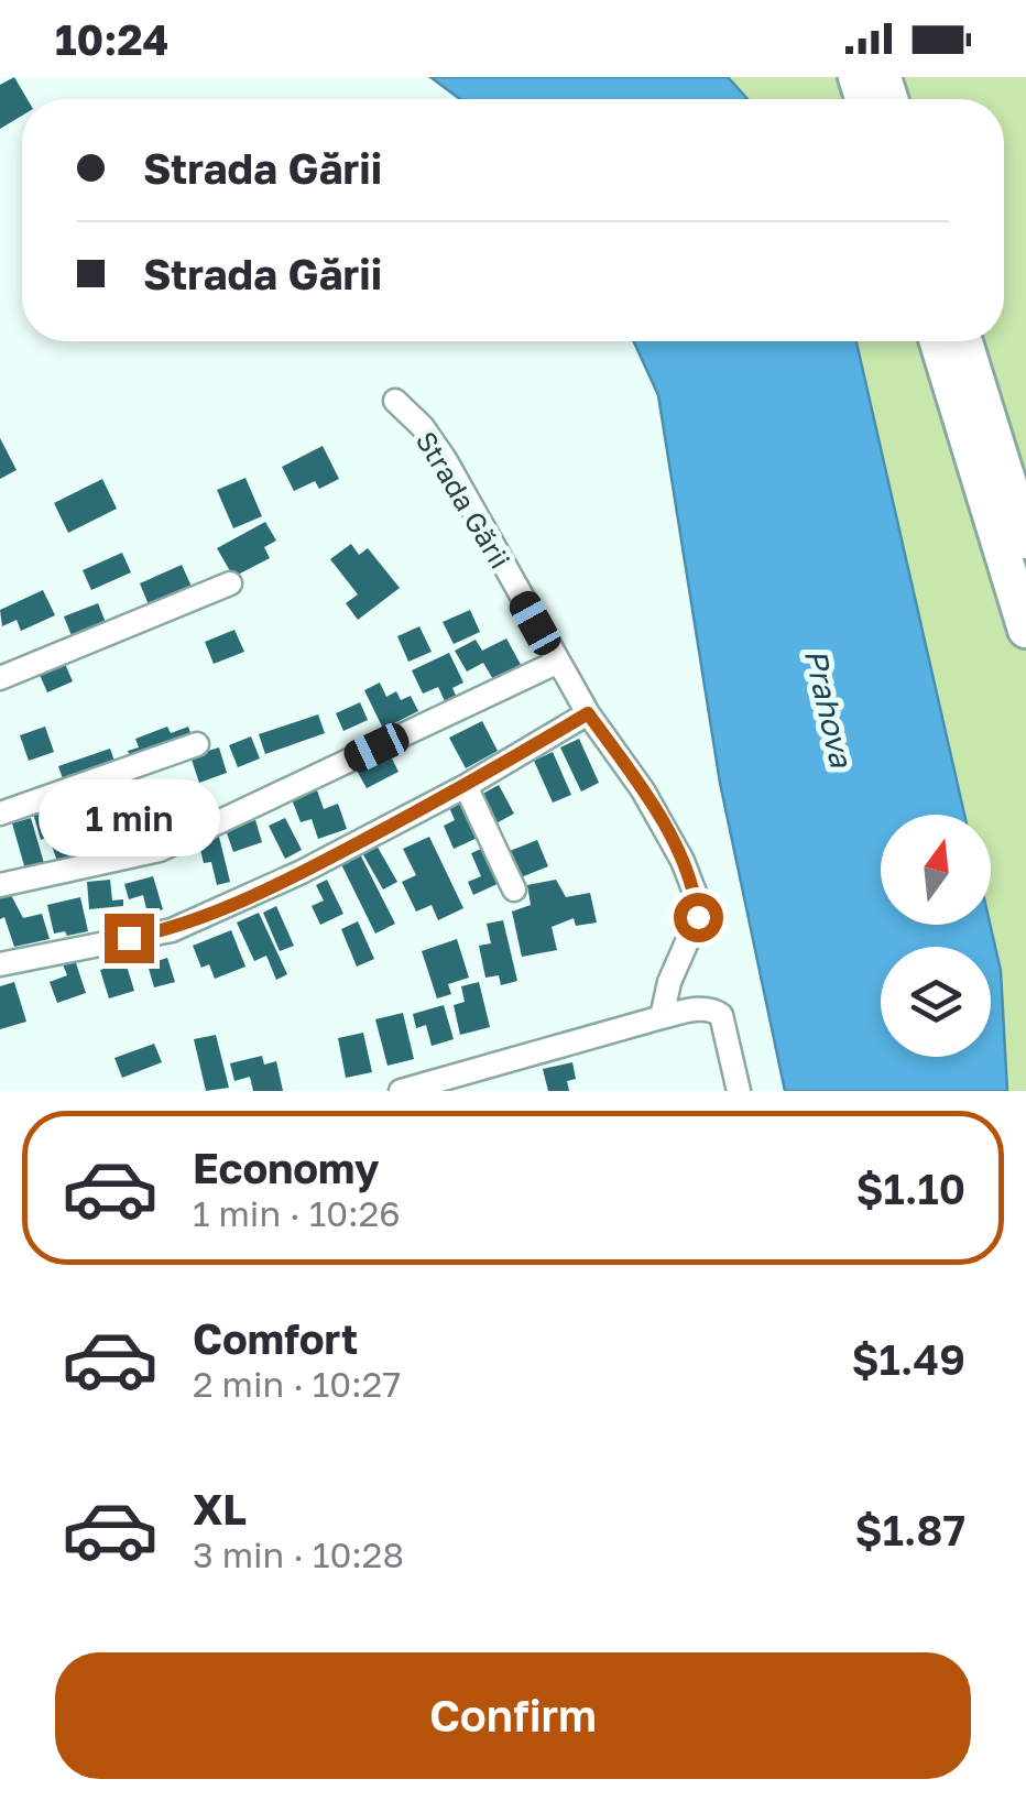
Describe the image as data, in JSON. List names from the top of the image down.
{
  "streets": {
    "street": ["Strada Gării"]
  },
  "water": ["Prahova"],
  "north": "top",
  "page": {
    "status": "10:24",
    "banner": ["Strada Gării", "Strada Gării"],
    "bubble": "1 min",
    "list": [
      {
        "name": "Economy",
        "note": "1 min · 10:26",
        "value": "$1.10"
      },
      {
        "name": "Comfort",
        "note": "2 min · 10:27",
        "value": "$1.49"
      },
      {
        "name": "XL",
        "note": "3 min · 10:28",
        "value": "$1.87"
      }
    ],
    "buttons": "Confirm"
  }
}
